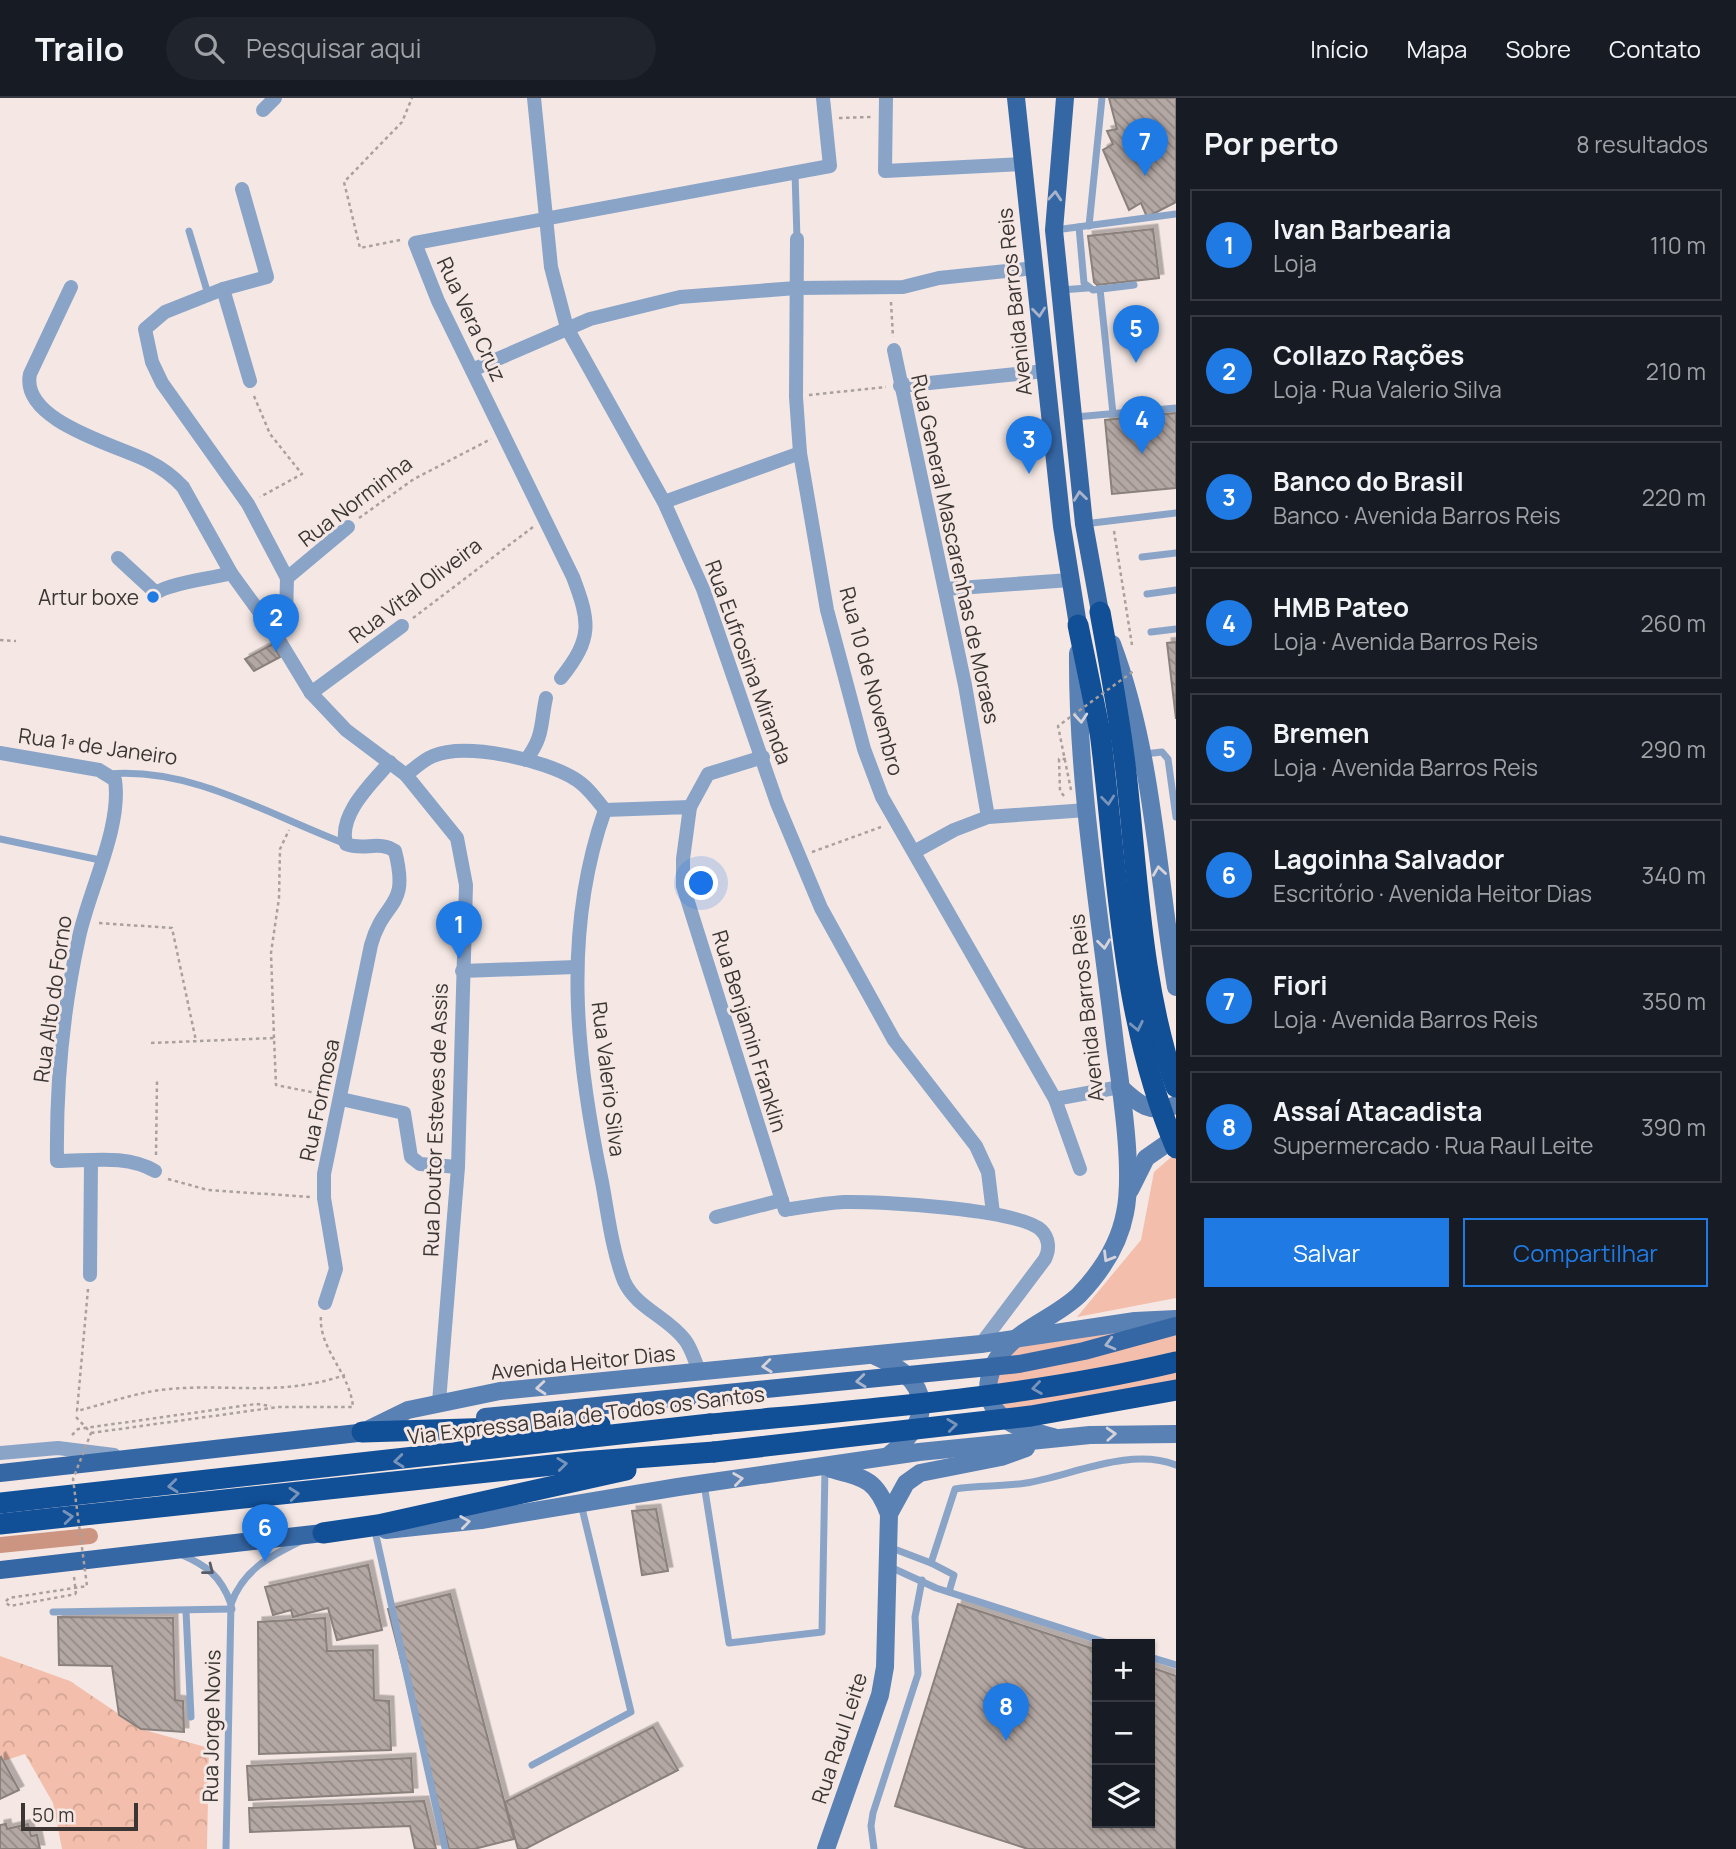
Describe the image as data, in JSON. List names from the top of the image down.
{
  "streets": {
    "highway": ["Avenida Barros Reis", "Via Expressa Baía de Todos os Santos"],
    "main road": ["Avenida Heitor Dias", "Rua Raul Leite"],
    "street": [
      "Rua Vera Cruz",
      "Rua Norminha",
      "Rua General Mascarenhas de Moraes",
      "Rua Vital Oliveira",
      "Rua Eufrosina Miranda",
      "Rua 10 de Novembro",
      "Rua 1ª de Janeiro",
      "Rua Alto do Forno",
      "Rua Benjamin Franklin",
      "Rua Valerio Silva",
      "Rua Formosa",
      "Rua Doutor Esteves de Assis"
    ],
    "lane": ["Rua Jorge Novis"]
  },
  "crossings": [
    ["Avenida Barros Reis", "Avenida Heitor Dias"],
    ["Rua Vera Cruz", "Rua Norminha"],
    ["Rua Vera Cruz", "Rua Vital Oliveira"],
    ["Rua Vera Cruz", "Rua Eufrosina Miranda"],
    ["Rua Eufrosina Miranda", "Rua Benjamin Franklin"],
    ["Rua 1ª de Janeiro", "Rua Alto do Forno"],
    ["Rua 1ª de Janeiro", "Rua Formosa"],
    ["Rua Valerio Silva", "Avenida Heitor Dias"],
    ["Rua Doutor Esteves de Assis", "Avenida Heitor Dias"]
  ],
  "places": ["Artur boxe"],
  "scale_bar": "50 m",
  "page": {
    "header": "Trailo",
    "search": "Pesquisar aqui",
    "nav": [
      "Início",
      "Mapa",
      "Sobre",
      "Contato"
    ],
    "heading": ["Por perto", "8 resultados"],
    "pins": [
      "7",
      "5",
      "4",
      "3",
      "2",
      "1",
      "6",
      "8"
    ],
    "list": [
      {
        "mark": "1",
        "name": "Ivan Barbearia",
        "note": "Loja",
        "value": "110 m"
      },
      {
        "mark": "2",
        "name": "Collazo Rações",
        "note": "Loja · Rua Valerio Silva",
        "value": "210 m"
      },
      {
        "mark": "3",
        "name": "Banco do Brasil",
        "note": "Banco · Avenida Barros Reis",
        "value": "220 m"
      },
      {
        "mark": "4",
        "name": "HMB Pateo",
        "note": "Loja · Avenida Barros Reis",
        "value": "260 m"
      },
      {
        "mark": "5",
        "name": "Bremen",
        "note": "Loja · Avenida Barros Reis",
        "value": "290 m"
      },
      {
        "mark": "6",
        "name": "Lagoinha Salvador",
        "note": "Escritório · Avenida Heitor Dias",
        "value": "340 m"
      },
      {
        "mark": "7",
        "name": "Fiori",
        "note": "Loja · Avenida Barros Reis",
        "value": "350 m"
      },
      {
        "mark": "8",
        "name": "Assaí Atacadista",
        "note": "Supermercado · Rua Raul Leite",
        "value": "390 m"
      }
    ],
    "buttons": ["Salvar", "Compartilhar"],
    "map_buttons": ["+", "−"],
    "scale": "50 m"
  }
}
